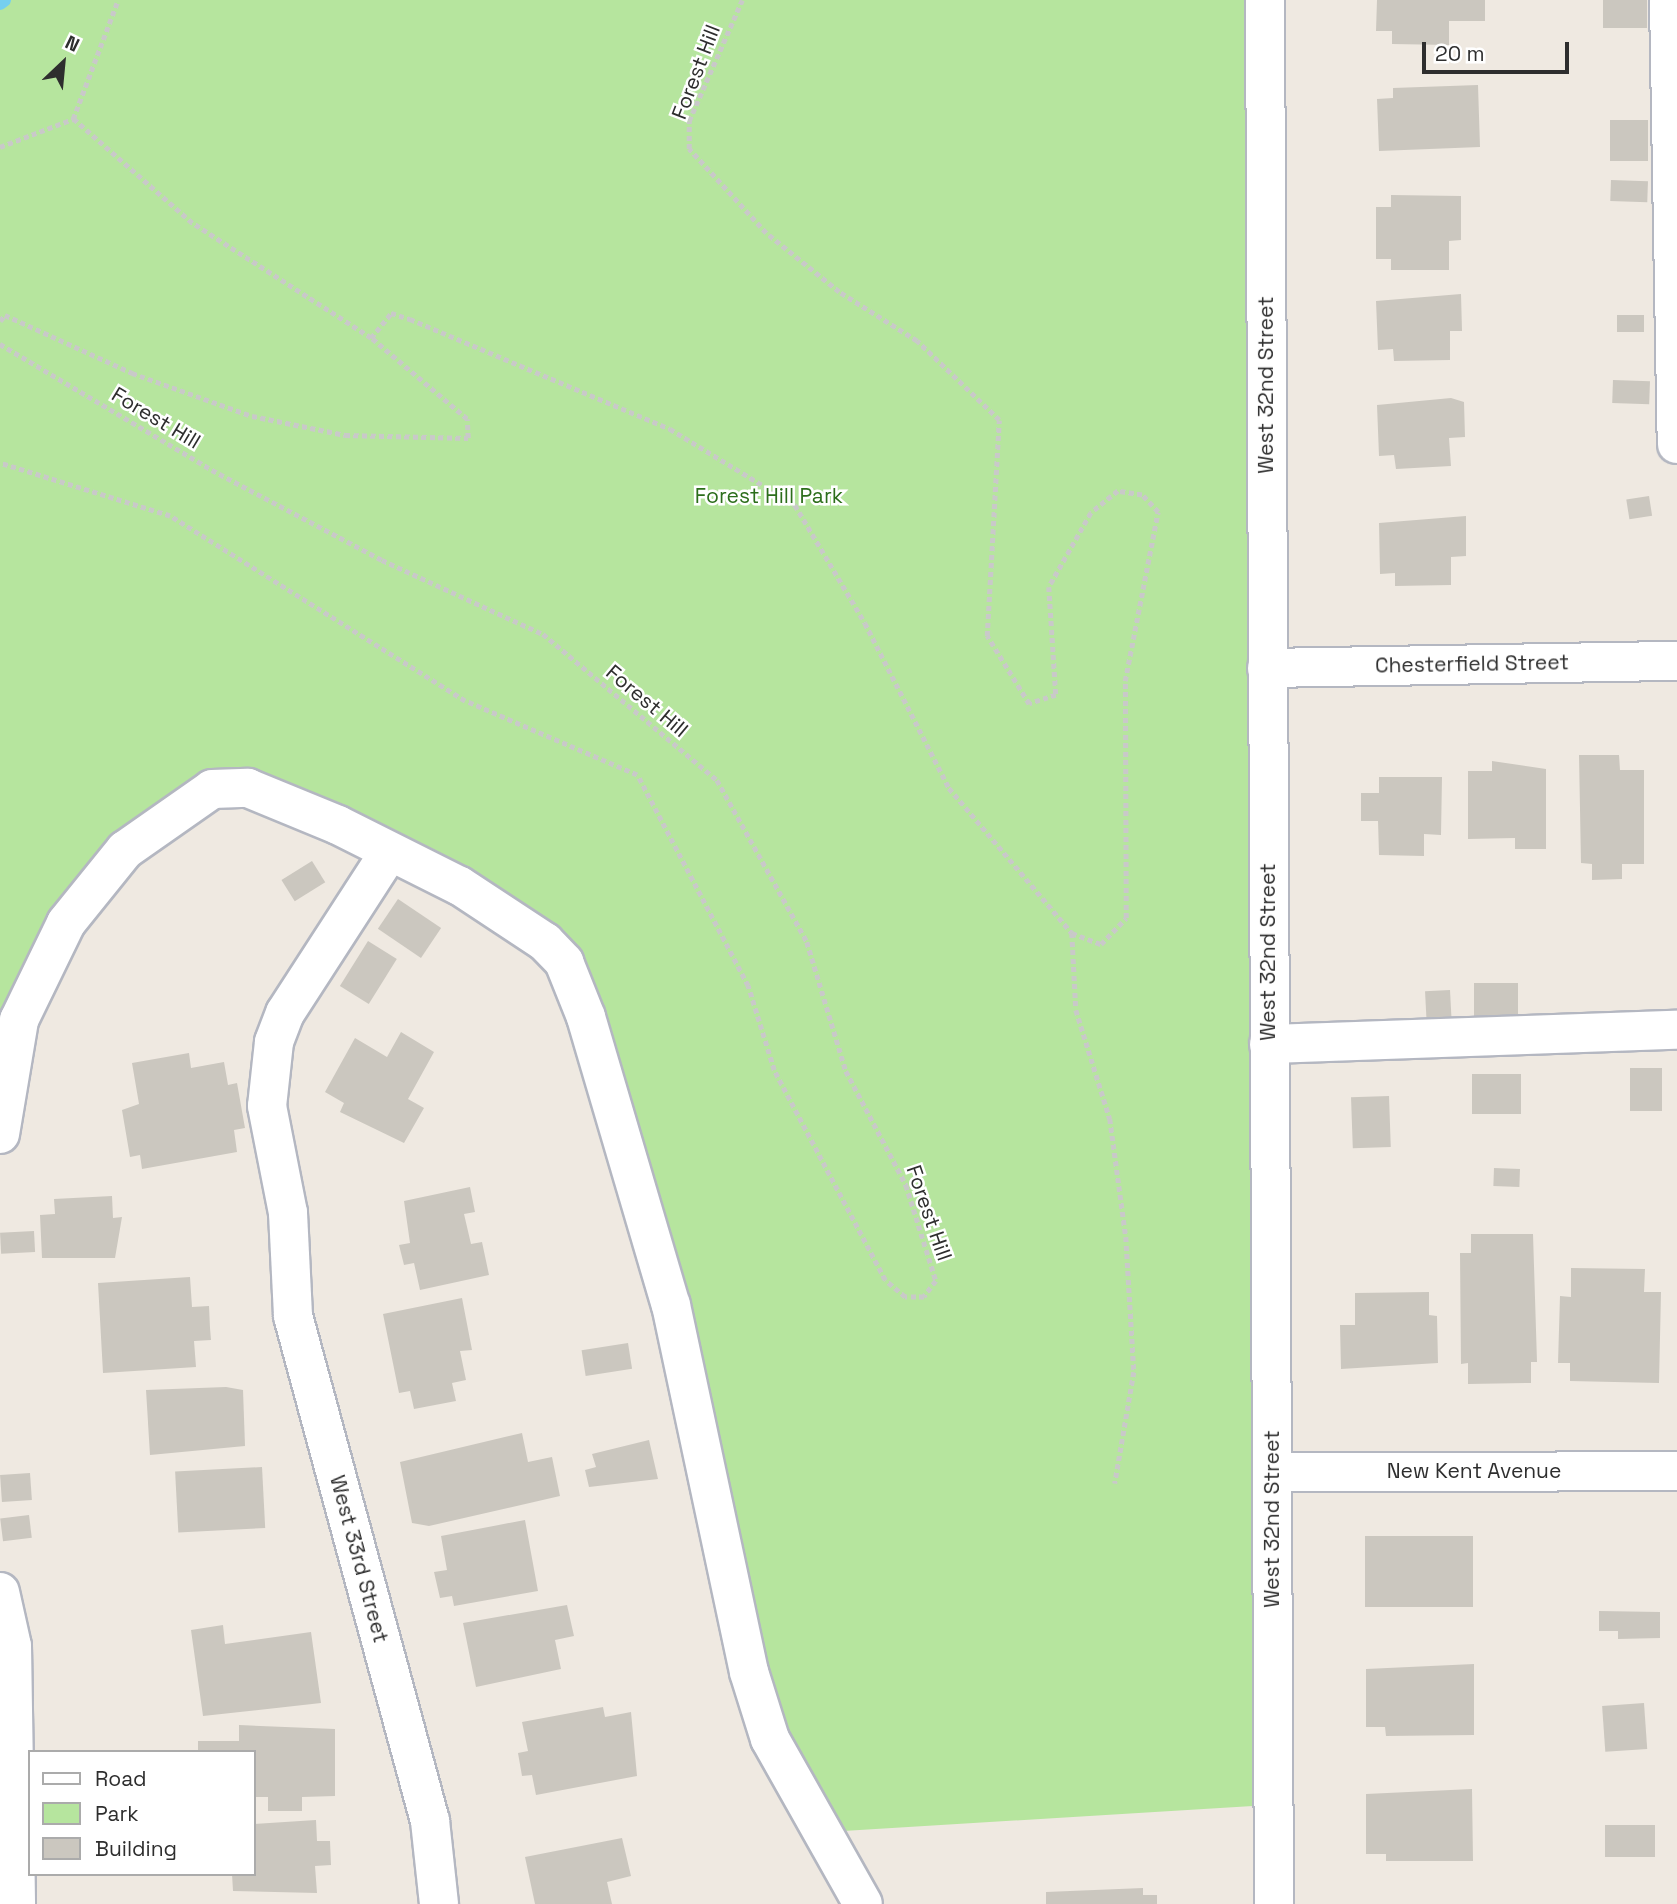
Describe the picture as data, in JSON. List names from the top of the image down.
{
  "streets": {
    "street": [
      "West 32nd Street",
      "Chesterfield Street",
      "New Kent Avenue",
      "West 33rd Street"
    ],
    "path": ["Forest Hill"]
  },
  "crossings": [
    ["West 32nd Street", "Chesterfield Street"],
    ["West 32nd Street", "New Kent Avenue"]
  ],
  "parks": ["Forest Hill Park"],
  "legend": ["Road", "Park", "Building"],
  "scale_bar": "20 m",
  "north": "top right"
}
